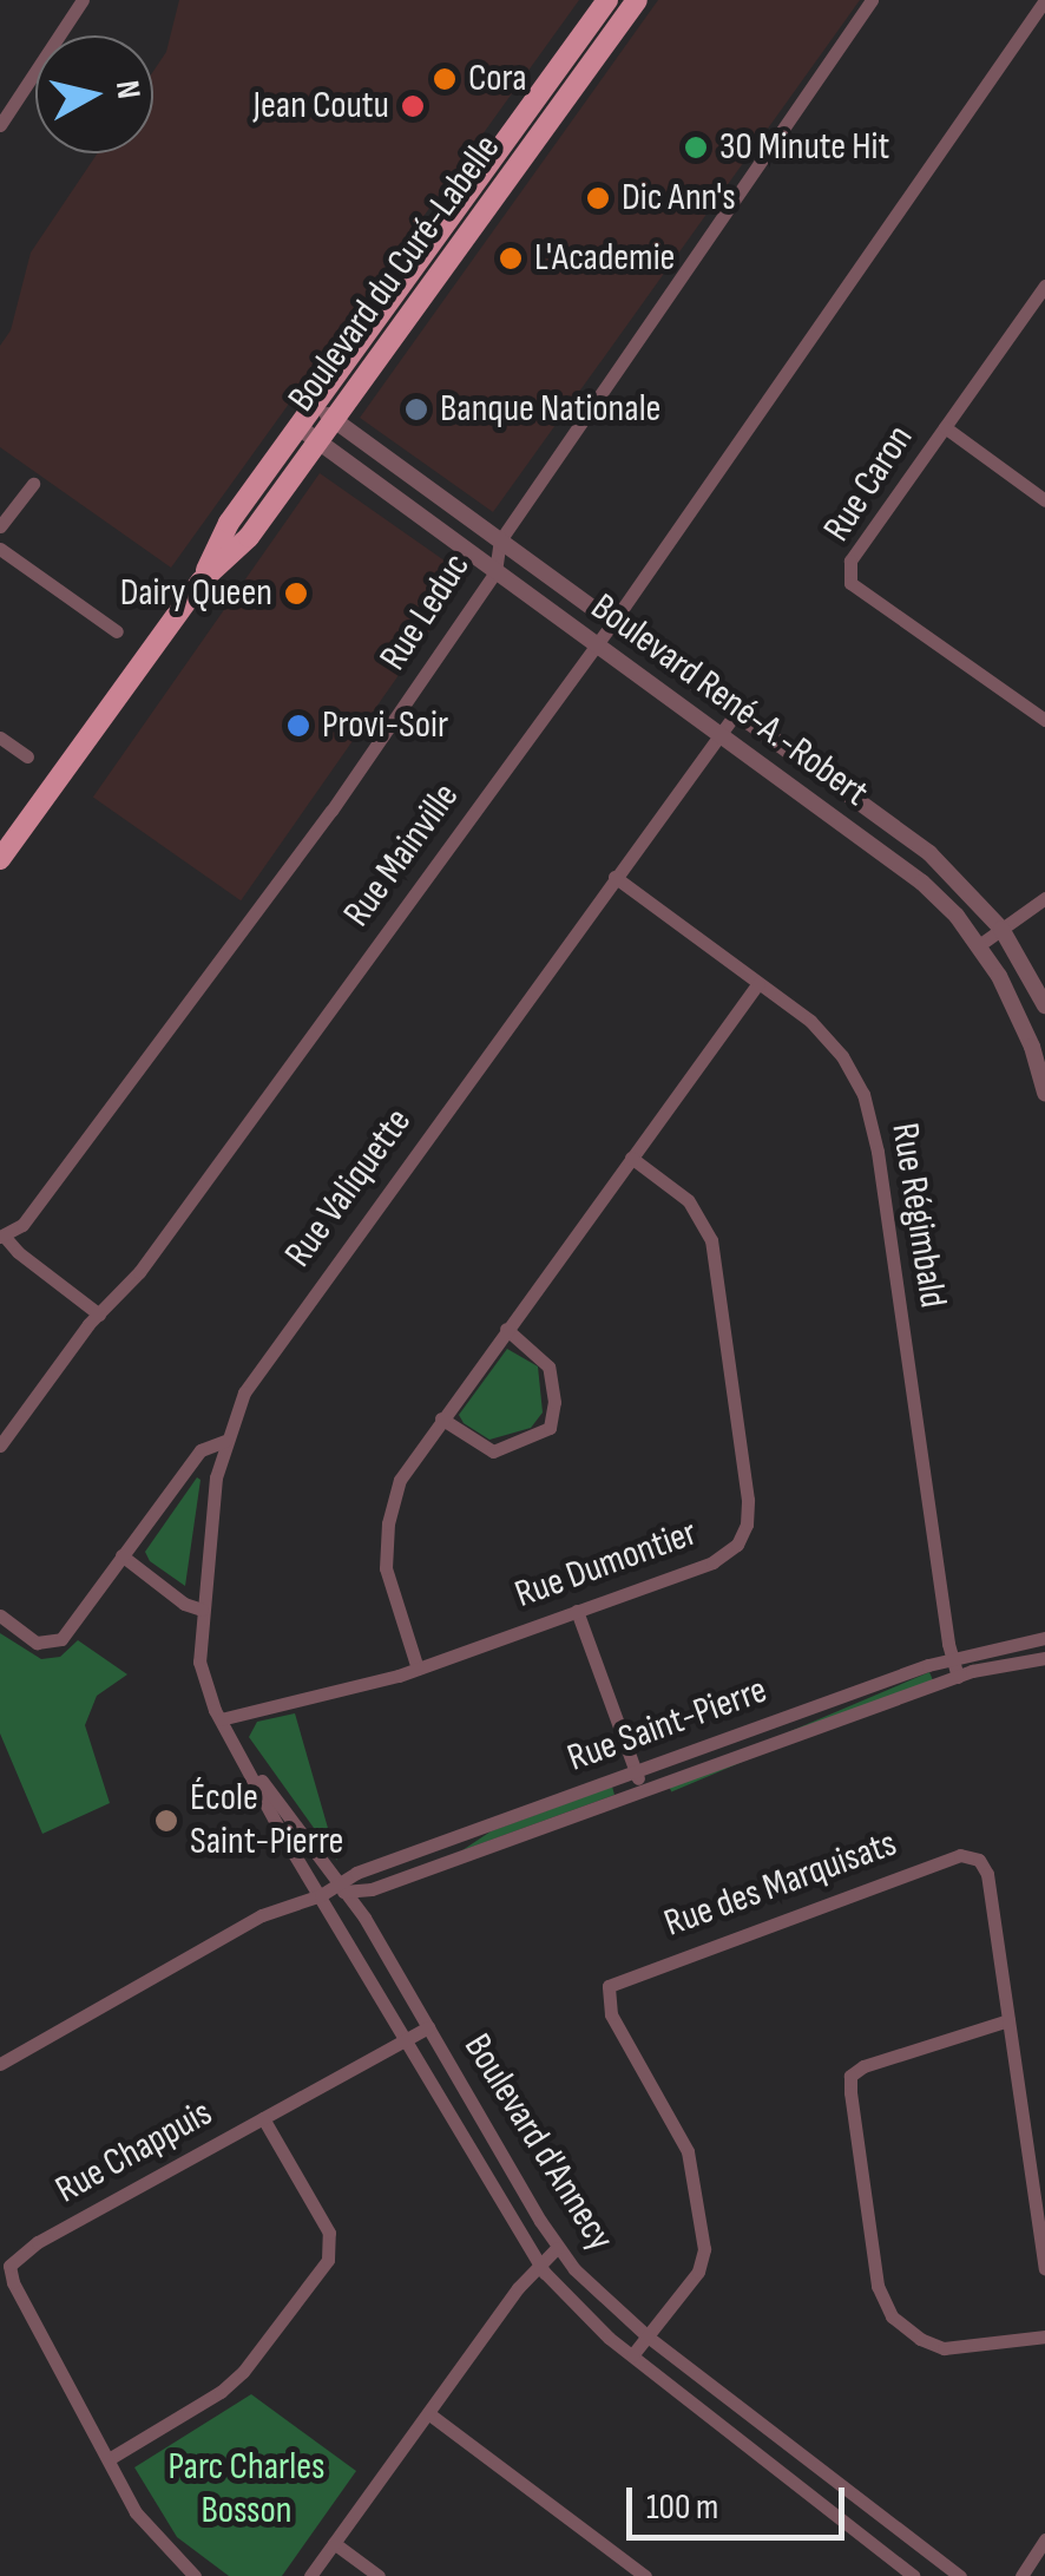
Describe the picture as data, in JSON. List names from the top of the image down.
{
  "streets": {
    "main road": ["Boulevard du Curé-Labelle"],
    "street": [
      "Rue Caron",
      "Rue Leduc",
      "Boulevard René-A.-Robert",
      "Rue Mainville",
      "Rue Valiquette",
      "Rue Régimbald",
      "Rue Dumontier",
      "Rue Saint-Pierre",
      "Rue des Marquisats",
      "Boulevard d'Annecy",
      "Rue Chappuis"
    ]
  },
  "crossings": [
    ["Boulevard du Curé-Labelle", "Boulevard René-A.-Robert"],
    ["Rue Leduc", "Boulevard René-A.-Robert"],
    ["Boulevard René-A.-Robert", "Rue Mainville"],
    ["Boulevard René-A.-Robert", "Rue Valiquette"],
    ["Rue Valiquette", "Rue Régimbald"],
    ["Rue Valiquette", "Boulevard d'Annecy"],
    ["Rue Régimbald", "Rue Saint-Pierre"],
    ["Rue Dumontier", "Boulevard d'Annecy"],
    ["Rue Saint-Pierre", "Boulevard d'Annecy"],
    ["Rue des Marquisats", "Boulevard d'Annecy"],
    ["Boulevard d'Annecy", "Rue Chappuis"]
  ],
  "parks": ["Parc Charles Bosson"],
  "places": [
    "Cora",
    "Jean Coutu",
    "30 Minute Hit",
    "Dic Ann's",
    "L'Academie",
    "Banque Nationale",
    "Dairy Queen",
    "Provi-Soir",
    "École Saint-Pierre"
  ],
  "scale_bar": "100 m",
  "north": "right"
}
